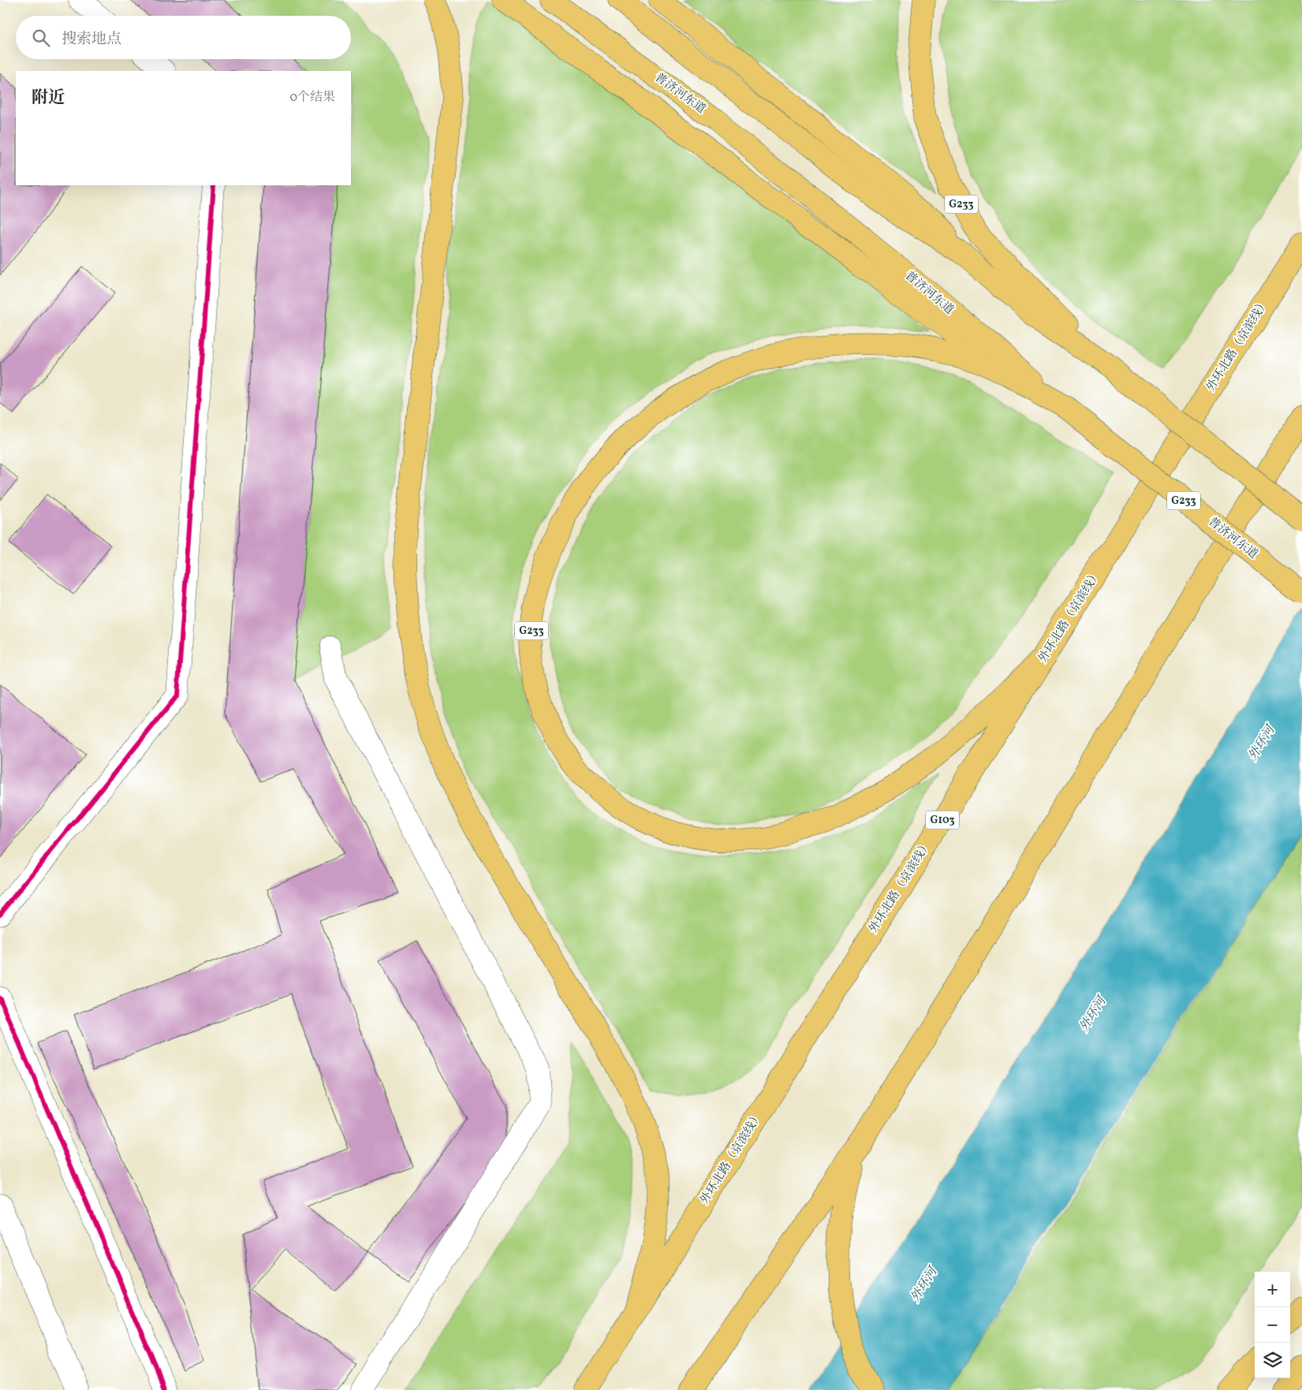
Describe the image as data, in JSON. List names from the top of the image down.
{
  "streets": {
    "highway": [
      "普济河东道",
      "G233",
      "外环北路（京滨线）",
      "G103"
    ]
  },
  "crossings": [
    ["普济河东道", "G233"],
    ["G233", "外环北路（京滨线）"]
  ],
  "water": ["外环河"],
  "page": {
    "search": "搜索地点",
    "heading": ["附近", "0个结果"],
    "map_buttons": ["+", "−"]
  }
}
